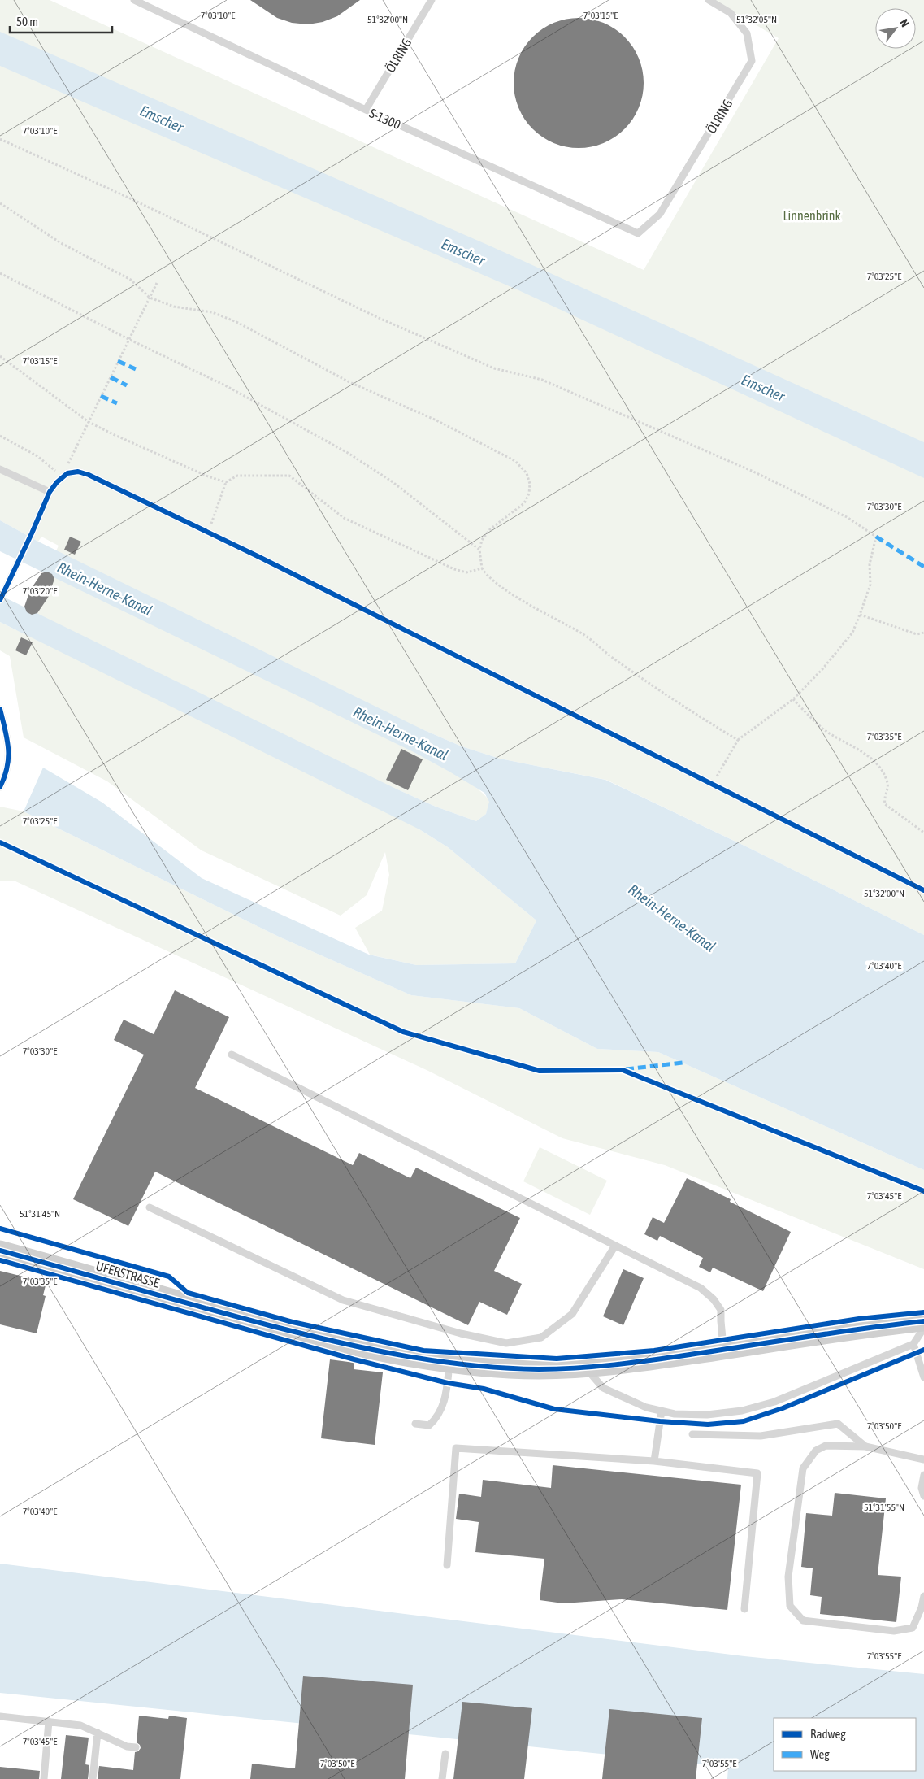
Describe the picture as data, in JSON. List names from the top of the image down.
{
  "streets": {
    "main road": ["UFERSTRASSE"],
    "lane": ["ÖLRING", "S-1300"]
  },
  "crossings": [
    ["ÖLRING", "S-1300"]
  ],
  "water": ["Emscher", "Rhein-Herne-Kanal"],
  "parks": ["Linnenbrink"],
  "legend": ["Radweg", "Weg"],
  "scale_bar": "50 m",
  "north": "top right",
  "coordinates": [
    "7°03'10\"E",
    "7°03'15\"E",
    "51°32'00\"N",
    "51°32'05\"N",
    "7°03'25\"E",
    "7°03'30\"E",
    "7°03'20\"E",
    "7°03'35\"E",
    "7°03'40\"E",
    "7°03'45\"E",
    "51°31'45\"N",
    "7°03'50\"E",
    "51°31'55\"N",
    "7°03'55\"E"
  ]
}
